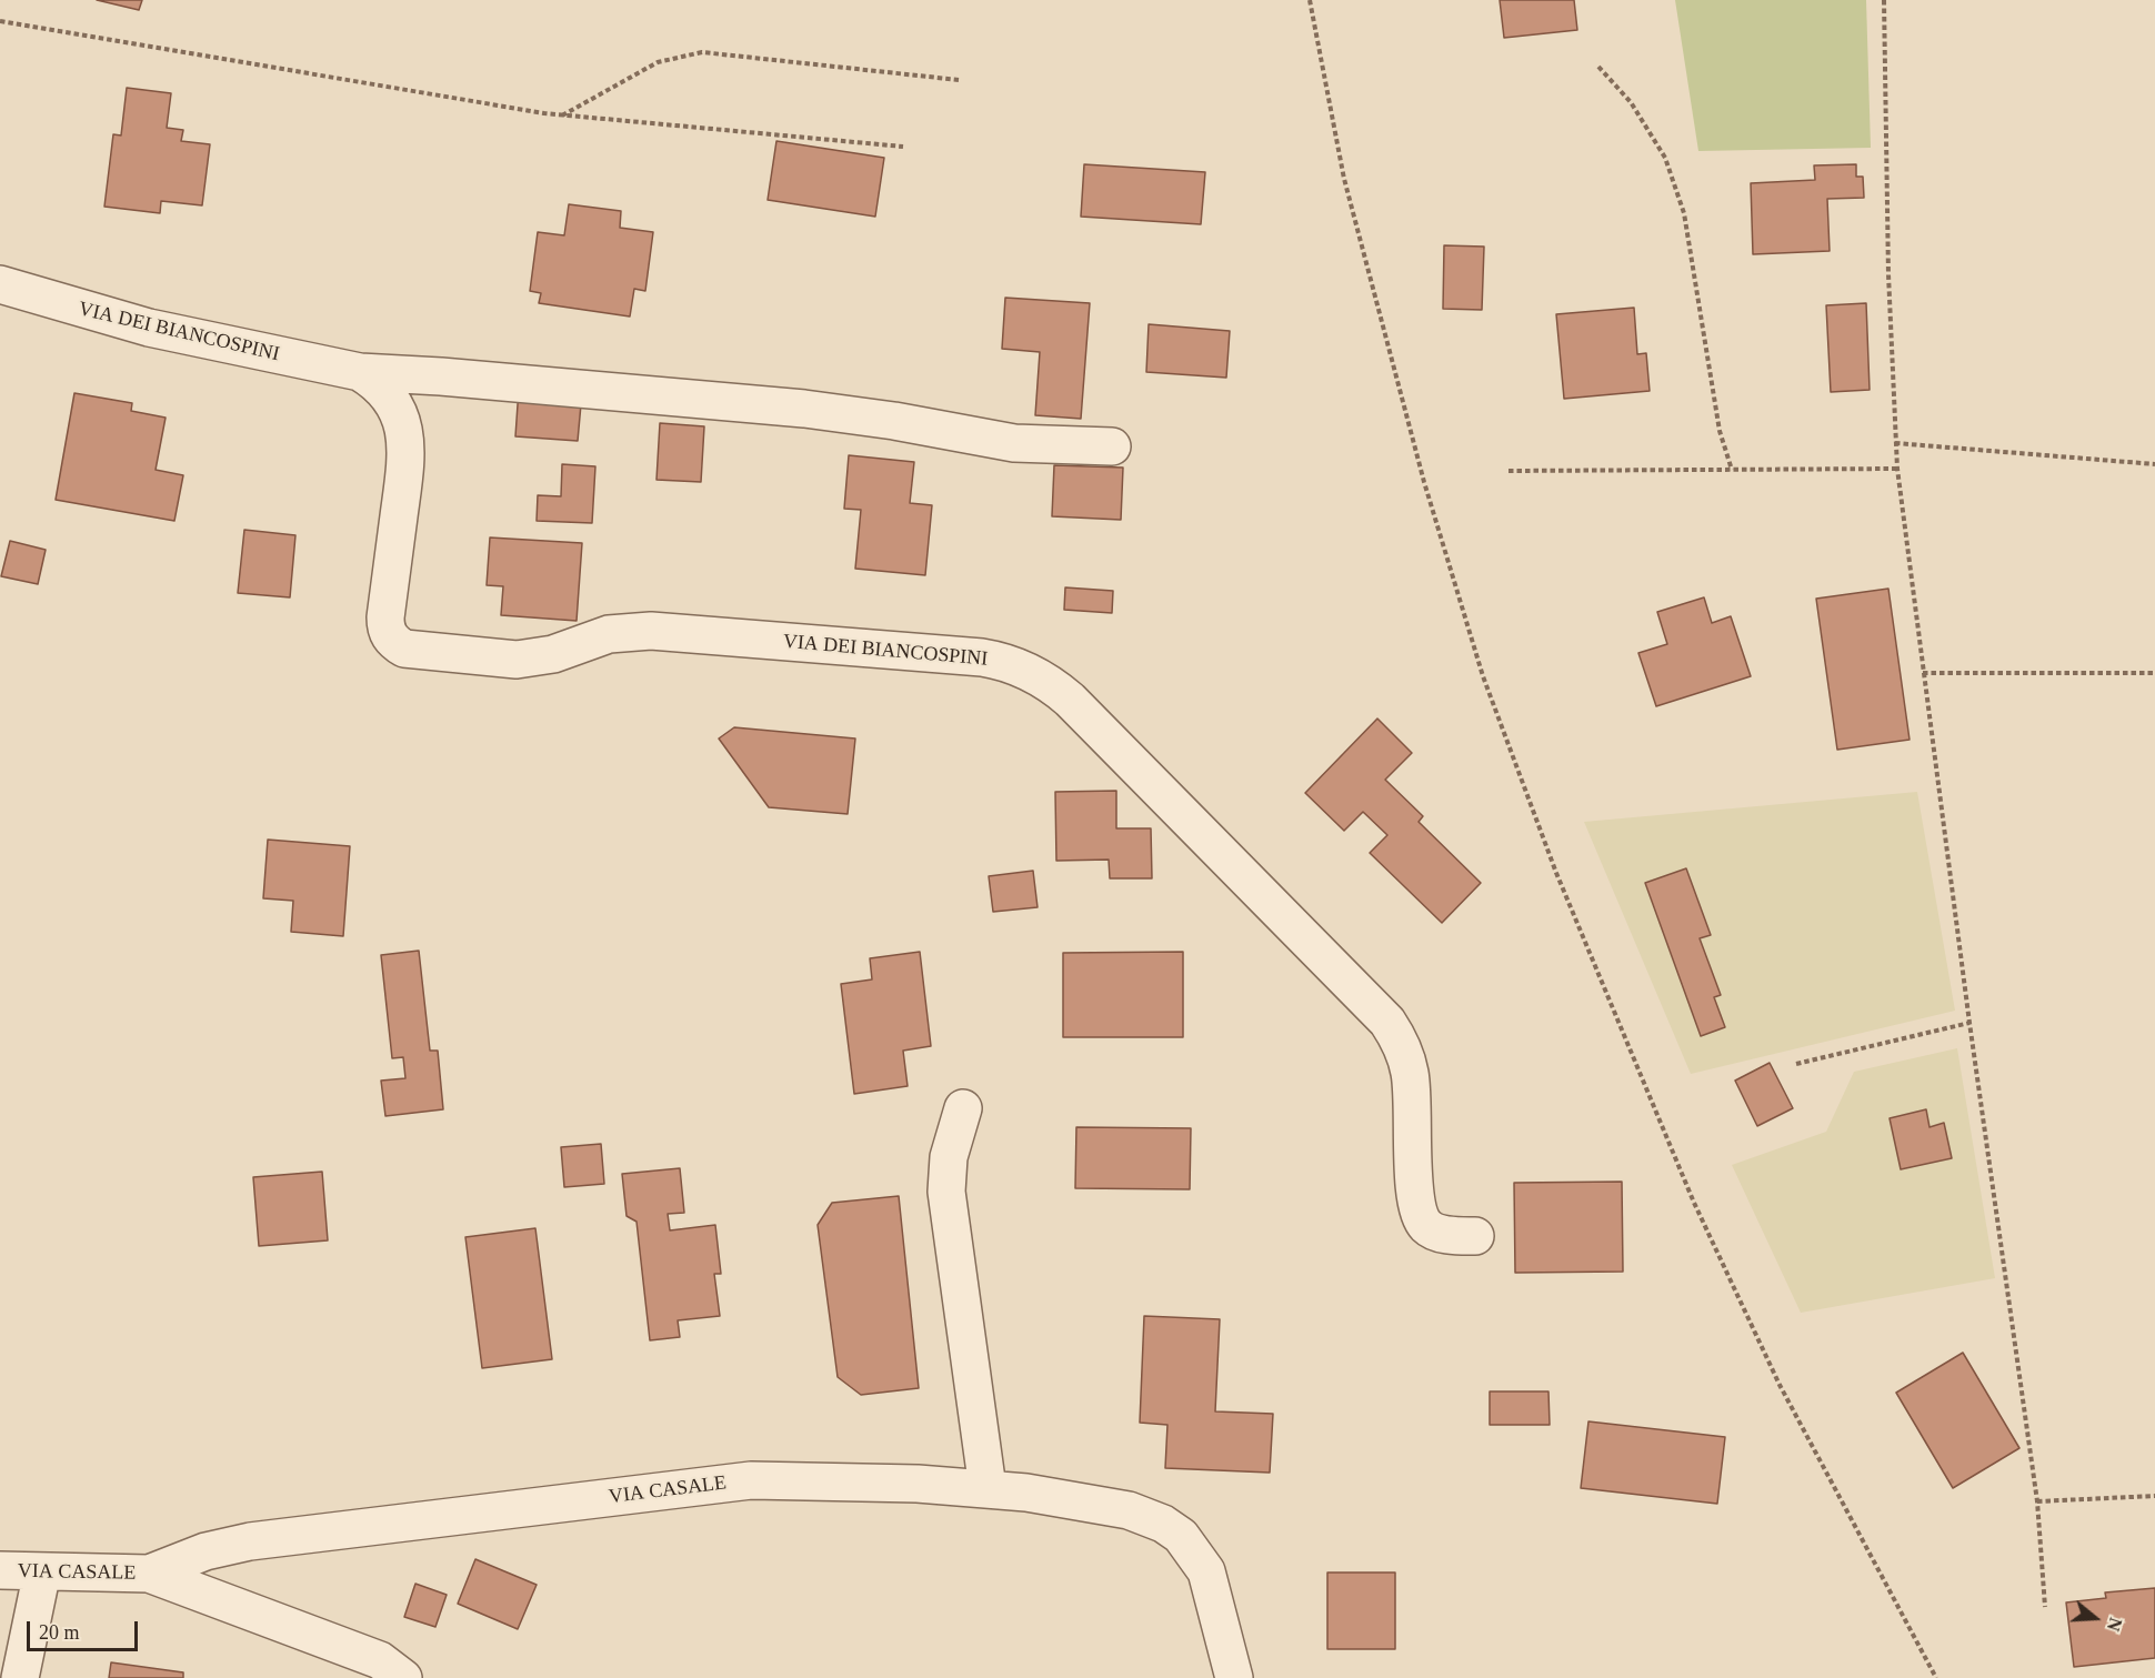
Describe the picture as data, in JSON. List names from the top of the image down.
{
  "streets": {
    "street": ["VIA DEI BIANCOSPINI", "VIA CASALE"]
  },
  "scale_bar": "20 m",
  "north": "right"
}
